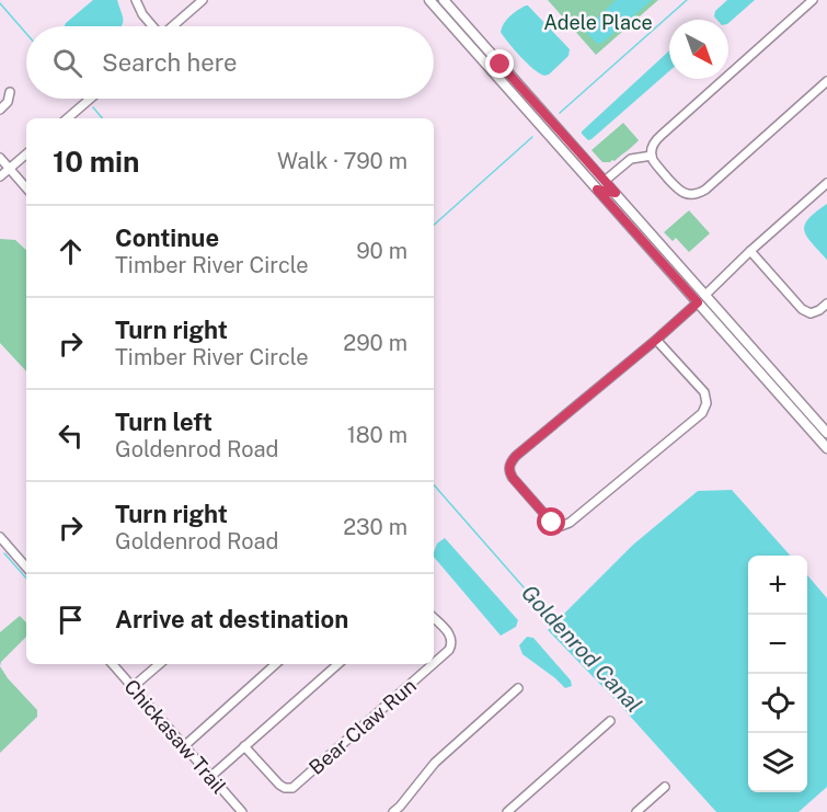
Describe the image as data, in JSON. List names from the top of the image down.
{
  "streets": {
    "street": ["Bear Claw Run", "Chickasaw Trail"]
  },
  "water": ["Goldenrod Canal"],
  "parks": ["Adele Place"],
  "north": "bottom right",
  "page": {
    "search": "Search here",
    "heading": ["10 min", "Walk · 790 m"],
    "list": [
      ["Continue", "Timber River Circle", "90 m"],
      ["Turn right", "Timber River Circle", "290 m"],
      ["Turn left", "Goldenrod Road", "180 m"],
      ["Turn right", "Goldenrod Road", "230 m"],
      "Arrive at destination"
    ],
    "map_buttons": ["+", "−"]
  }
}
